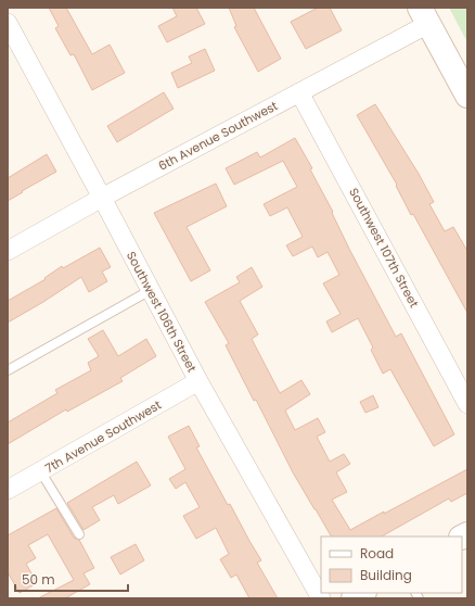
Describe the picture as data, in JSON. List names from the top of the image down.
{
  "streets": {
    "street": [
      "6th Avenue Southwest",
      "Southwest 107th Street",
      "Southwest 106th Street",
      "7th Avenue Southwest"
    ]
  },
  "crossings": [
    ["6th Avenue Southwest", "Southwest 107th Street"],
    ["6th Avenue Southwest", "Southwest 106th Street"],
    ["Southwest 106th Street", "7th Avenue Southwest"]
  ],
  "legend": ["Road", "Building"],
  "scale_bar": "50 m"
}
